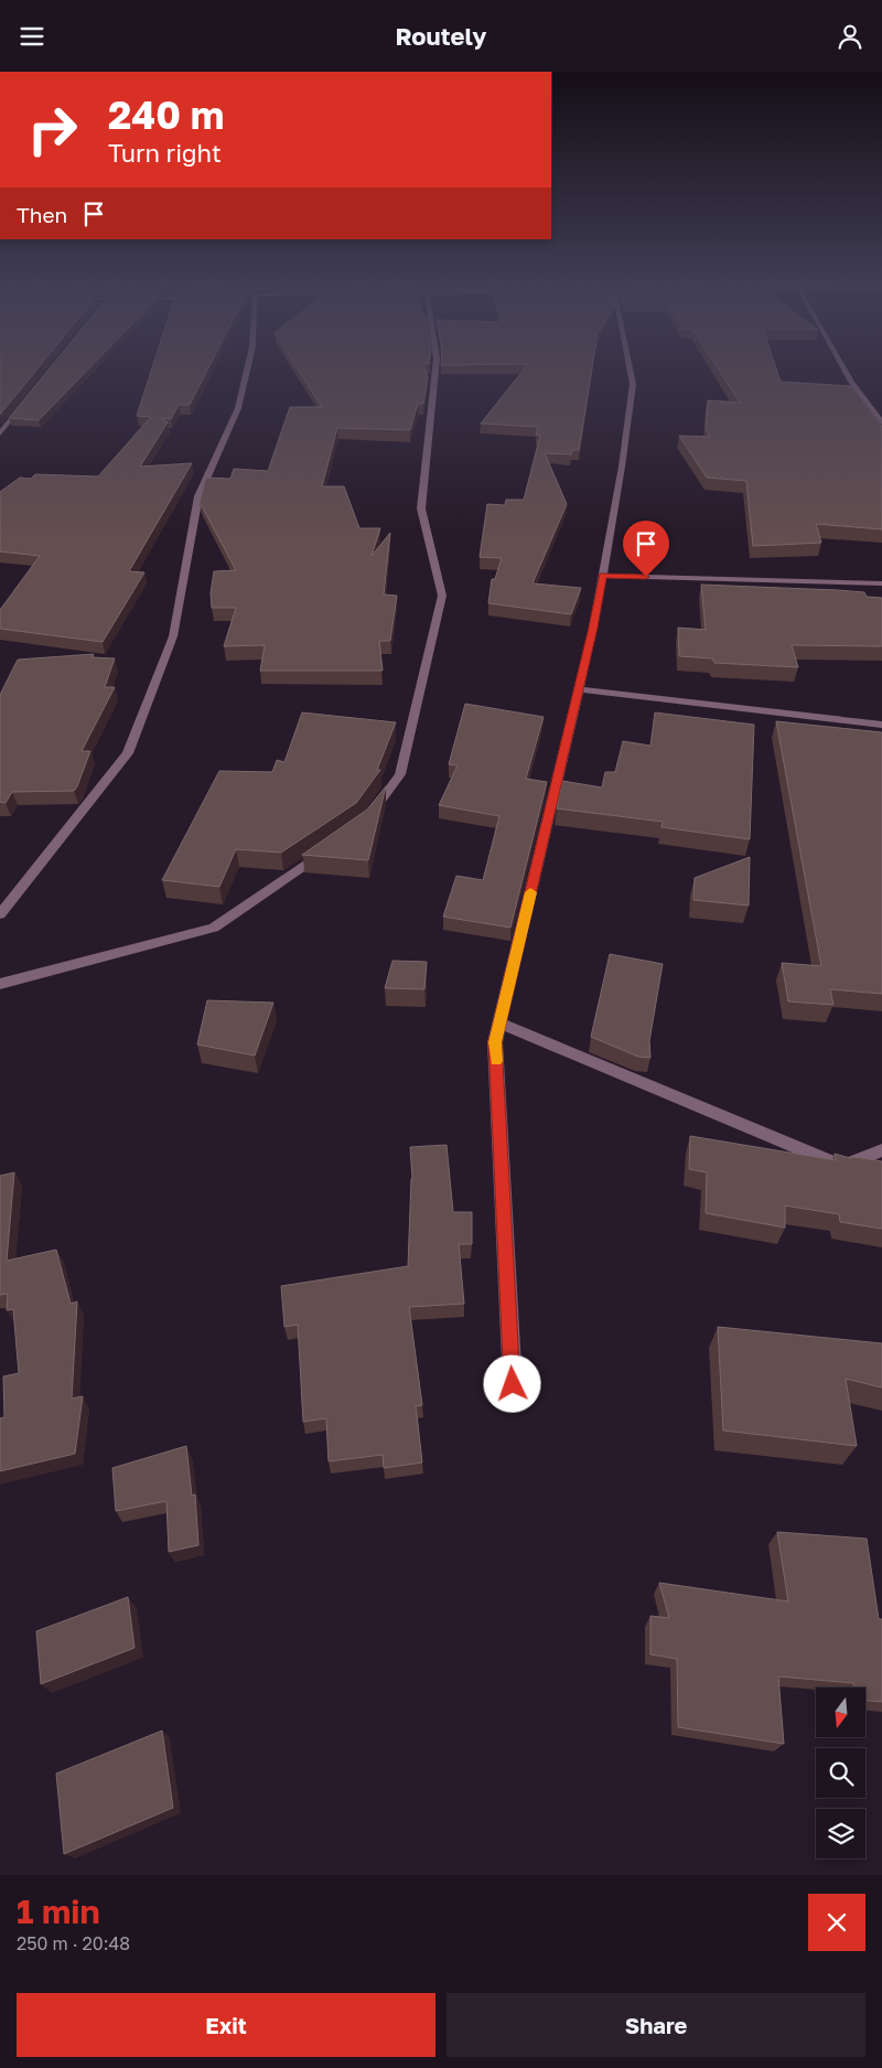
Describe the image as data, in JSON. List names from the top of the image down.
{
  "north": "bottom",
  "page": {
    "header": "Routely",
    "turn": ["240 m", "Turn right"],
    "then": "Then",
    "heading": ["1 min", "250 m · 20:48"],
    "buttons": ["Exit", "Share"]
  }
}
